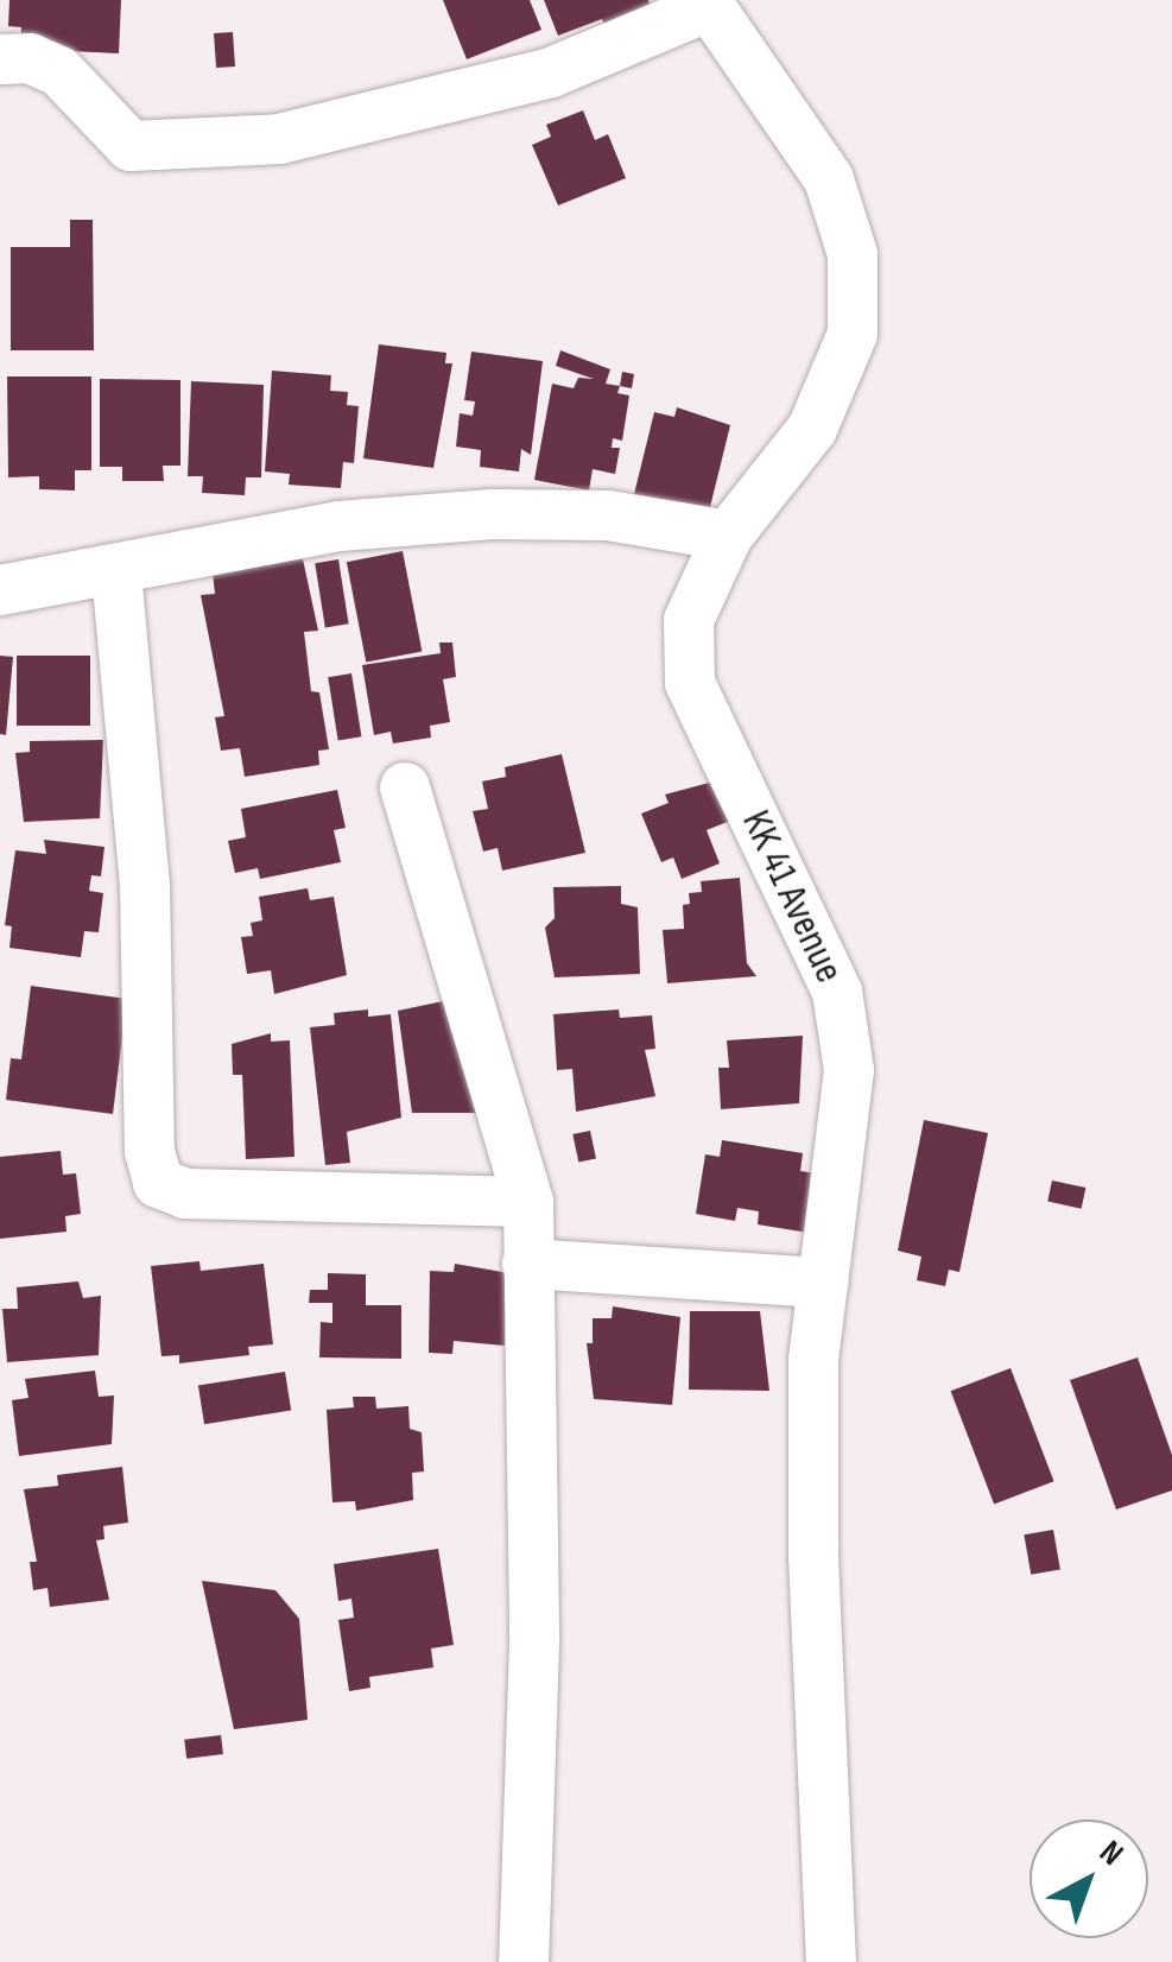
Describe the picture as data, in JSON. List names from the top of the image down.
{
  "streets": {
    "street": ["KK 41 Avenue"]
  },
  "north": "top right"
}
